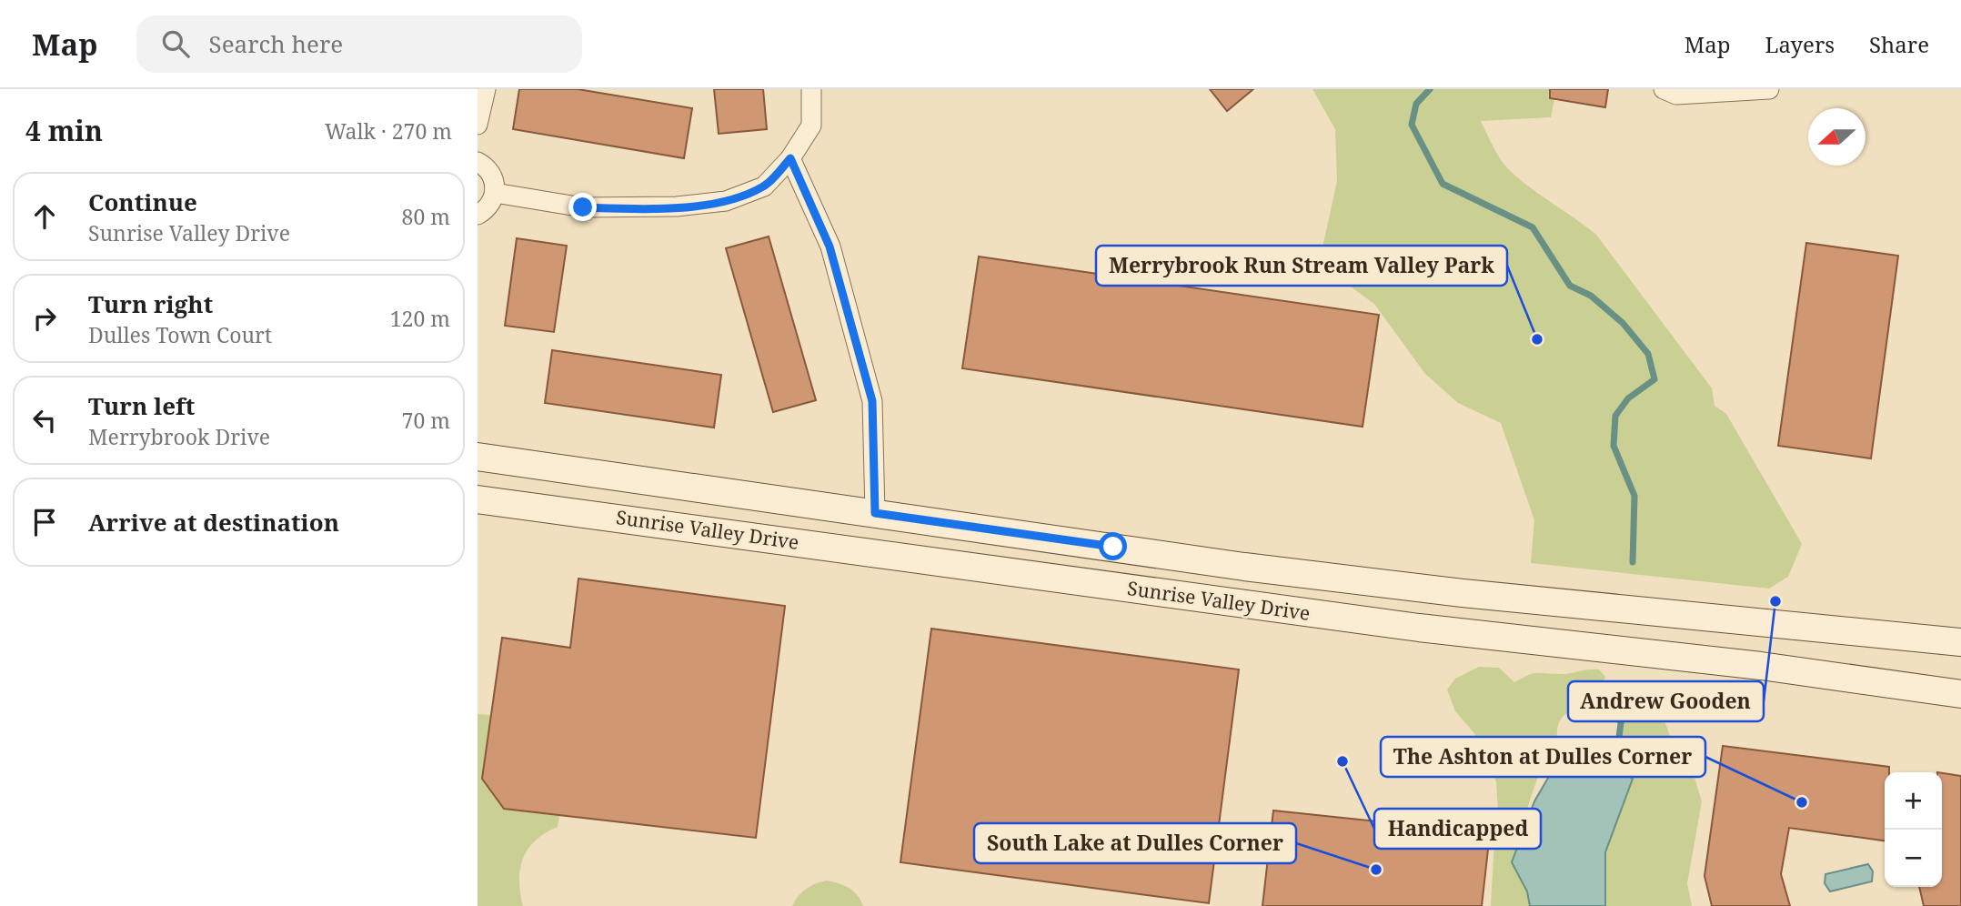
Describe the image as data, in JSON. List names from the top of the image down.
{
  "streets": {
    "main road": ["Sunrise Valley Drive"]
  },
  "places": [
    "Merrybrook Run Stream Valley Park",
    "Andrew Gooden",
    "Handicapped",
    "The Ashton at Dulles Corner",
    "South Lake at Dulles Corner"
  ],
  "north": "left",
  "page": {
    "header": "Map",
    "search": "Search here",
    "nav": ["Map", "Layers", "Share"],
    "heading": ["4 min", "Walk · 270 m"],
    "list": [
      ["Continue", "Sunrise Valley Drive", "80 m"],
      ["Turn right", "Dulles Town Court", "120 m"],
      ["Turn left", "Merrybrook Drive", "70 m"],
      "Arrive at destination"
    ],
    "map_buttons": ["+", "−"]
  }
}
